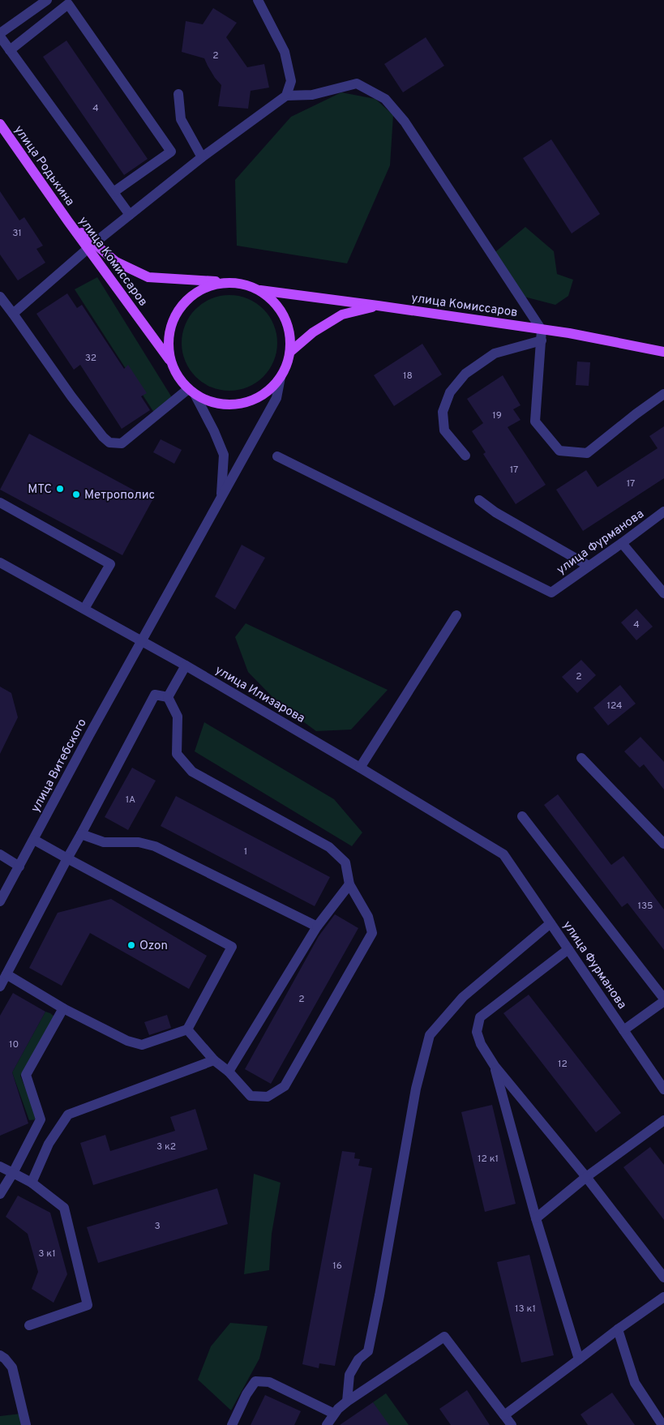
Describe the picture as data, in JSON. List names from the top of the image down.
{
  "streets": {
    "main road": ["улица Родькина", "улица Комиссаров"],
    "street": ["улица Фурманова", "улица Илизарова", "улица Витебского"]
  },
  "crossings": [
    ["улица Родькина", "улица Комиссаров"],
    ["улица Комиссаров", "улица Витебского"],
    ["улица Фурманова", "улица Илизарова"],
    ["улица Илизарова", "улица Витебского"]
  ],
  "places": ["МТС", "Метрополис", "Ozon"],
  "house_numbers": [
    "2",
    "4",
    "31",
    "32",
    "18",
    "19",
    "17",
    "17",
    "4",
    "2",
    "124",
    "1А",
    "1",
    "135",
    "2",
    "10",
    "12",
    "3 к2",
    "12 к1",
    "3",
    "3 к1",
    "16",
    "13 к1"
  ]
}
